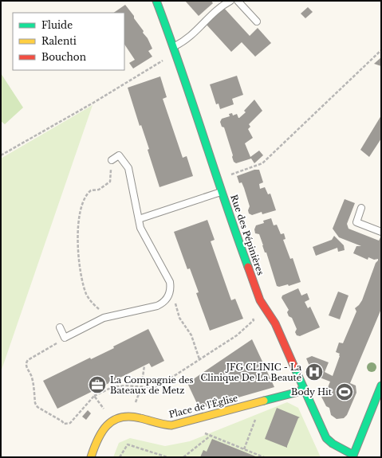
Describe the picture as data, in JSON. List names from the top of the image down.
{
  "streets": {
    "street": ["Rue des Pépinières", "Place de l'Église"]
  },
  "crossings": [
    ["Rue des Pépinières", "Place de l'Église"]
  ],
  "places": {
    "hospital": ["JFG CLINIC - La Clinique De La Beauté"],
    "office": ["La Compagnie des Bateaux de Metz"],
    "sports": ["Body Hit"]
  },
  "legend": ["Fluide", "Ralenti", "Bouchon"]
}
